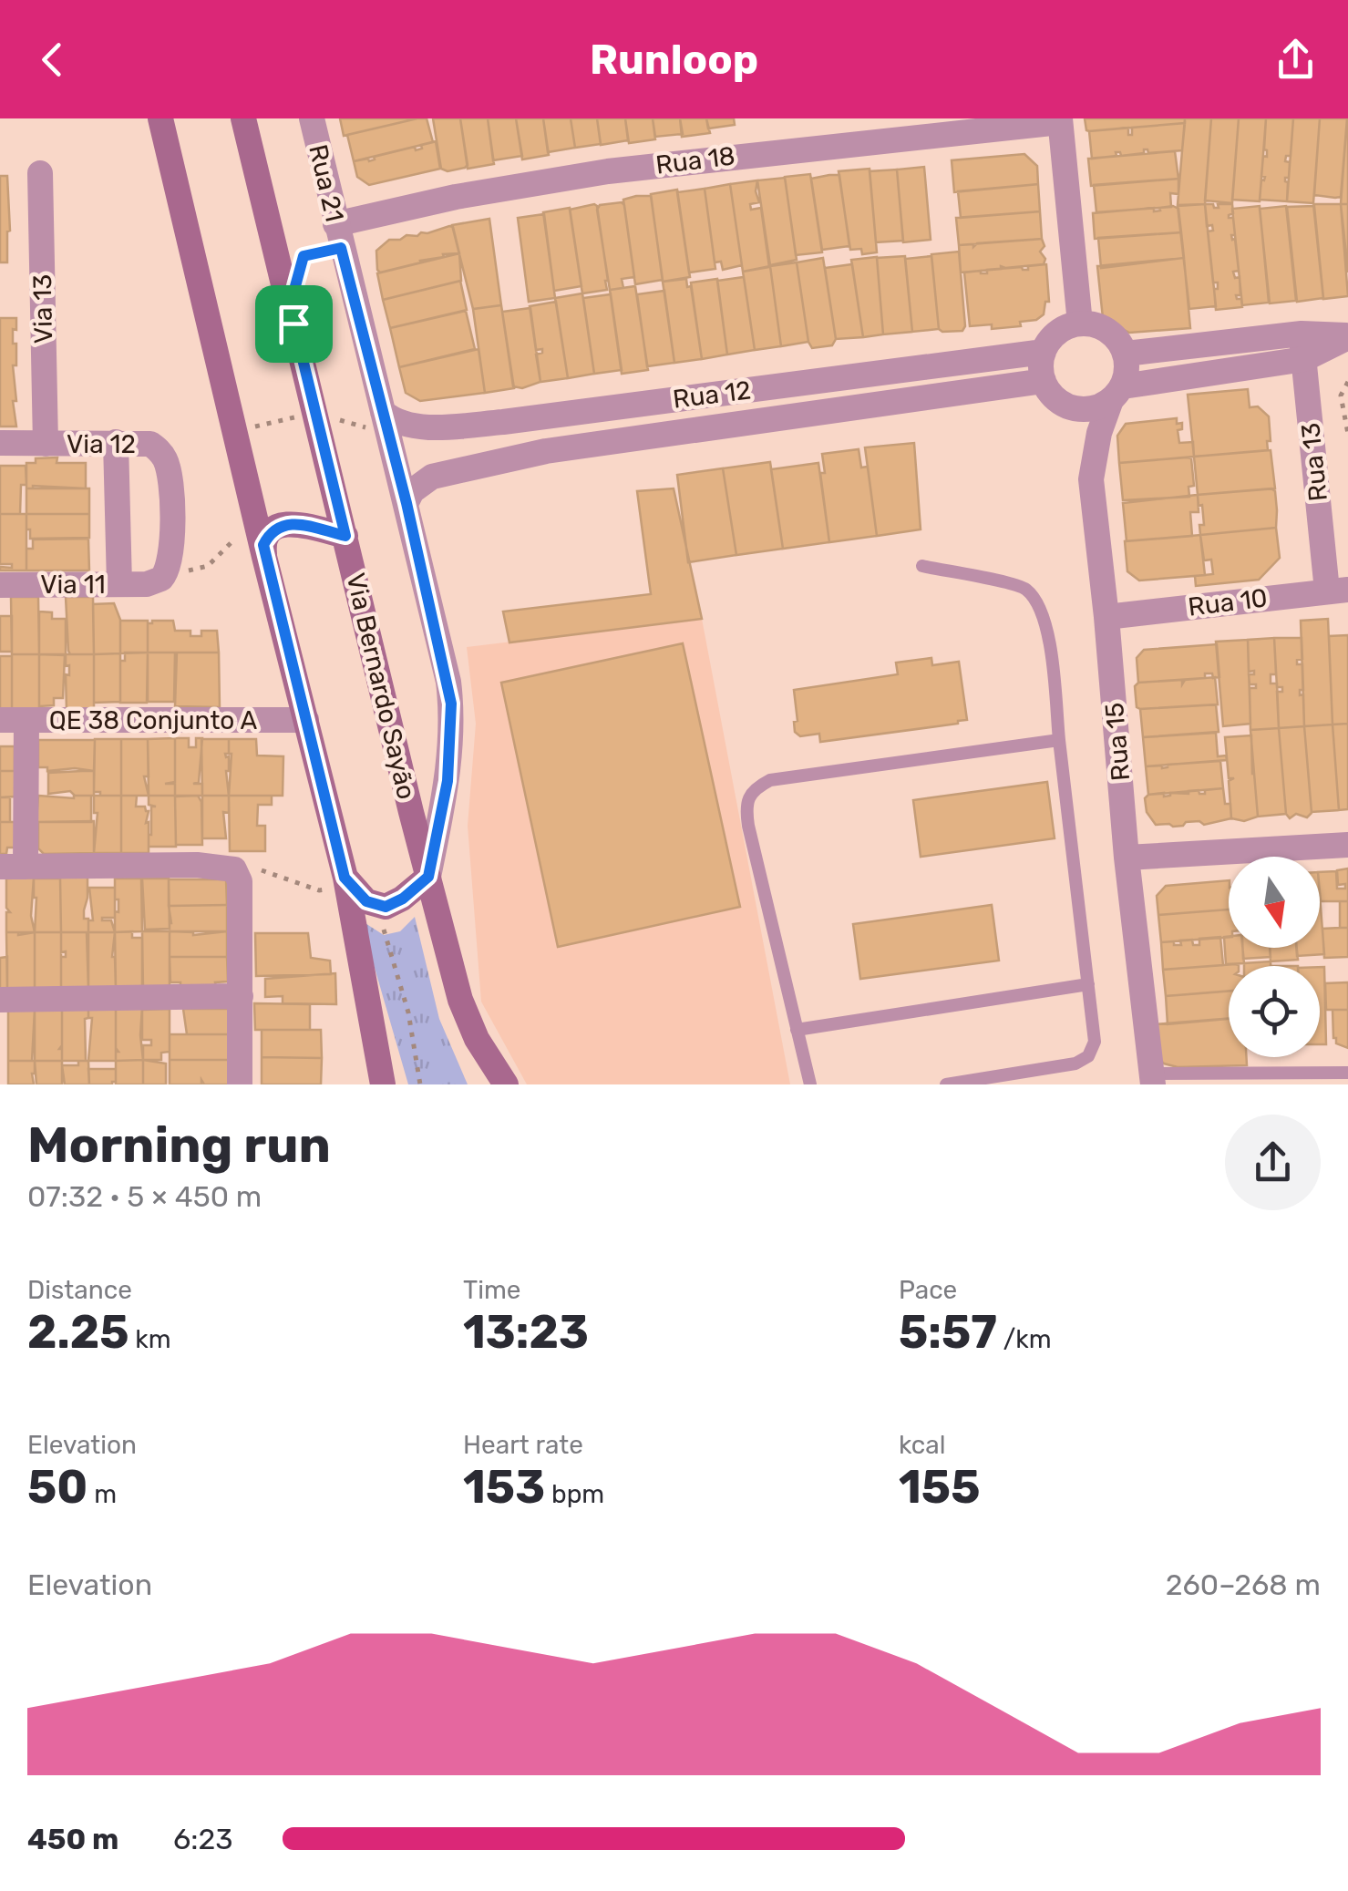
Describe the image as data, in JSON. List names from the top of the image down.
{
  "streets": {
    "main road": ["Via Bernardo Sayão"],
    "street": [
      "Rua 18",
      "Rua 21",
      "Via 13",
      "Rua 12",
      "Via 12",
      "Rua 13",
      "Via 11",
      "Rua 10",
      "QE 38 Conjunto A",
      "Rua 15"
    ]
  },
  "crossings": [
    ["Rua 18", "Rua 21"],
    ["Rua 21", "Rua 12"],
    ["Rua 21", "Via Bernardo Sayão"],
    ["Via 13", "Via 12"],
    ["Rua 12", "Rua 15"],
    ["Via 12", "Via 11"],
    ["Rua 13", "Rua 10"],
    ["Rua 10", "Rua 15"]
  ],
  "north": "bottom",
  "page": {
    "header": "Runloop",
    "heading": ["Morning run", "07:32 · 5 × 450 m"],
    "stats": [
      ["Distance", "2.25 km"],
      ["Time", "13:23"],
      ["Pace", "5:57 /km"],
      ["Elevation", "50 m"],
      ["Heart rate", "153 bpm"],
      ["kcal", "155"]
    ],
    "chart": ["Elevation", "260–268 m"],
    "list": [
      {
        "name": "450 m",
        "note": "6:23"
      }
    ]
  }
}
